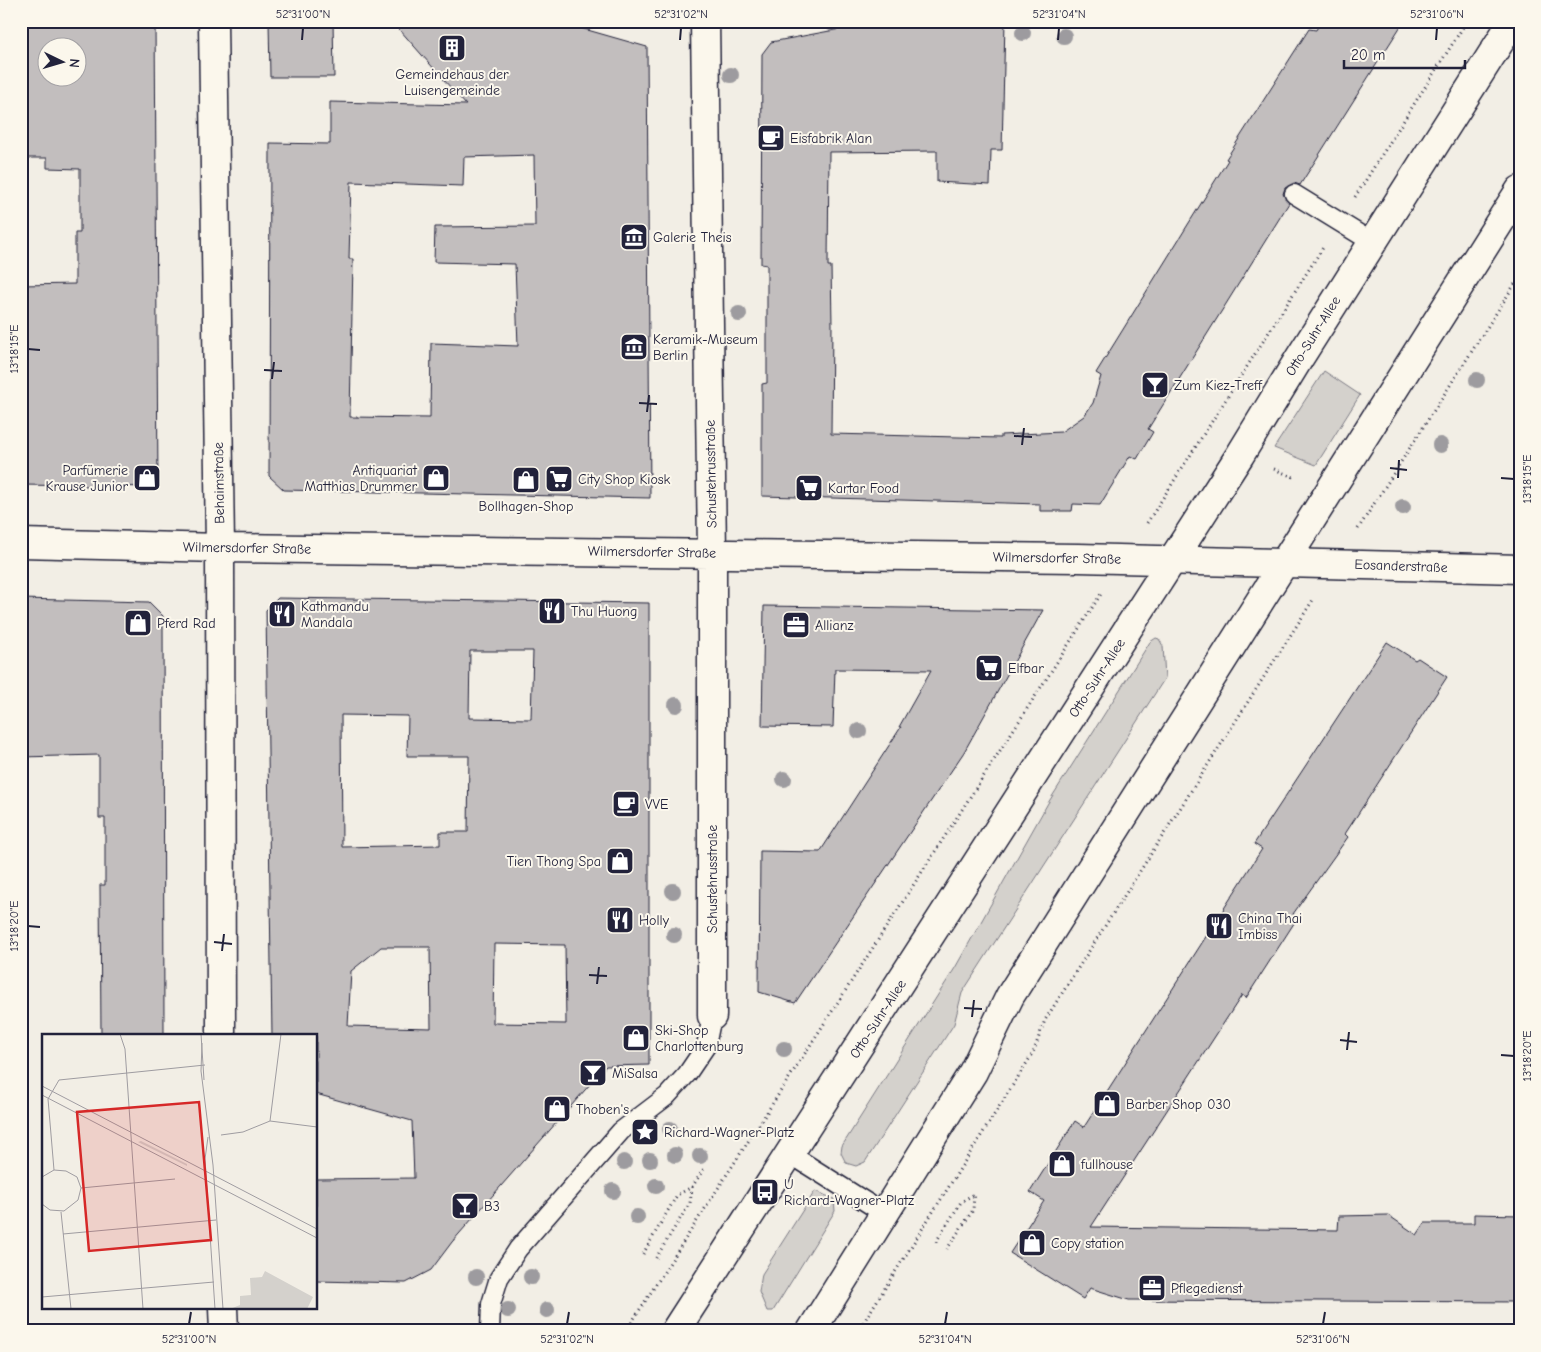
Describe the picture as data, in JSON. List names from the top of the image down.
{
  "streets": {
    "street": [
      "Otto-Suhr-Allee",
      "Schustehrusstraße",
      "Behaimstraße",
      "Wilmersdorfer Straße",
      "Eosanderstraße"
    ]
  },
  "crossings": [
    ["Otto-Suhr-Allee", "Wilmersdorfer Straße"],
    ["Schustehrusstraße", "Wilmersdorfer Straße"],
    ["Behaimstraße", "Wilmersdorfer Straße"],
    ["Wilmersdorfer Straße", "Eosanderstraße"]
  ],
  "places": {
    "building": ["Gemeindehaus der Luisengemeinde"],
    "cafe": ["Eisfabrik Alan", "VVE"],
    "museum": ["Galerie Theis", "Keramik-Museum Berlin"],
    "bar": ["Zum Kiez-Treff", "MiSalsa", "B3"],
    "shop": [
      "Parfümerie Krause Junior",
      "Antiquariat Matthias Drummer",
      "Bollhagen-Shop",
      "Pferd Rad",
      "Tien Thong Spa",
      "Ski-Shop Charlottenburg",
      "Barber Shop 030",
      "Thoben's",
      "fullhouse",
      "Copy station"
    ],
    "supermarket": ["City Shop Kiosk", "Kartar Food", "Elfbar"],
    "restaurant": [
      "Thu Huong",
      "Kathmandu Mandala",
      "Holly",
      "China Thai Imbiss"
    ],
    "office": ["Allianz", "Pflegedienst"],
    "place": ["Richard-Wagner-Platz"],
    "bus stop": ["U Richard-Wagner-Platz"]
  },
  "scale_bar": "20 m",
  "north": "right",
  "coordinates": [
    "52°31'00\"N",
    "52°31'02\"N",
    "52°31'04\"N",
    "52°31'06\"N",
    "13°18'15\"E",
    "13°18'20\"E"
  ]
}
